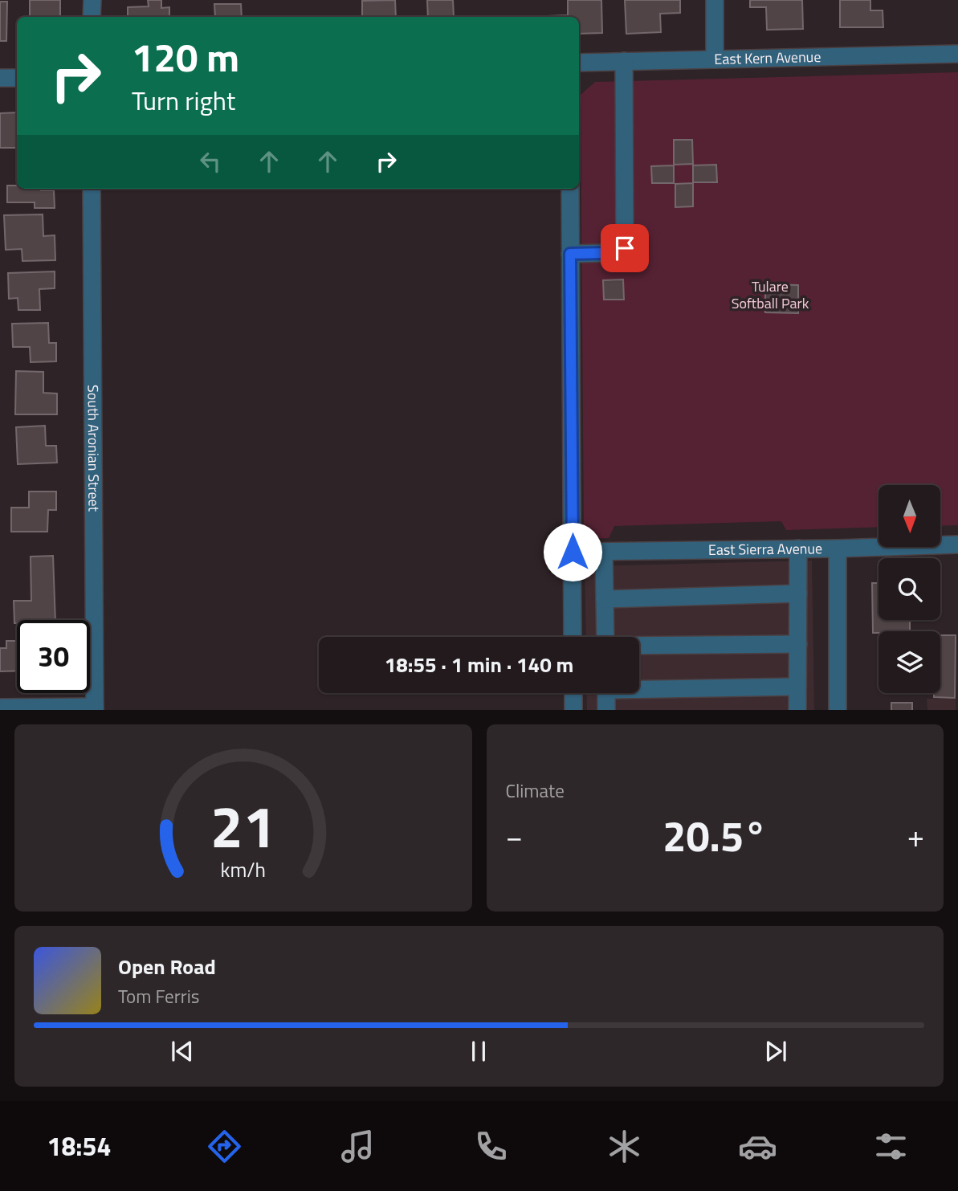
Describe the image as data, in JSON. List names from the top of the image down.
{
  "streets": {
    "street": ["East Kern Avenue", "South Aronian Street", "East Sierra Avenue"]
  },
  "parks": ["Tulare Softball Park"],
  "north": "bottom",
  "page": {
    "turn": ["120 m", "Turn right"],
    "limit": "30",
    "trip": "18:55 · 1 min · 140 m",
    "tile": "Climate",
    "heat": ["−", "20.5°", "+"],
    "song": ["Open Road", "Tom Ferris"],
    "tabs": "18:54",
    "gauge": ["21", "km/h"]
  }
}
